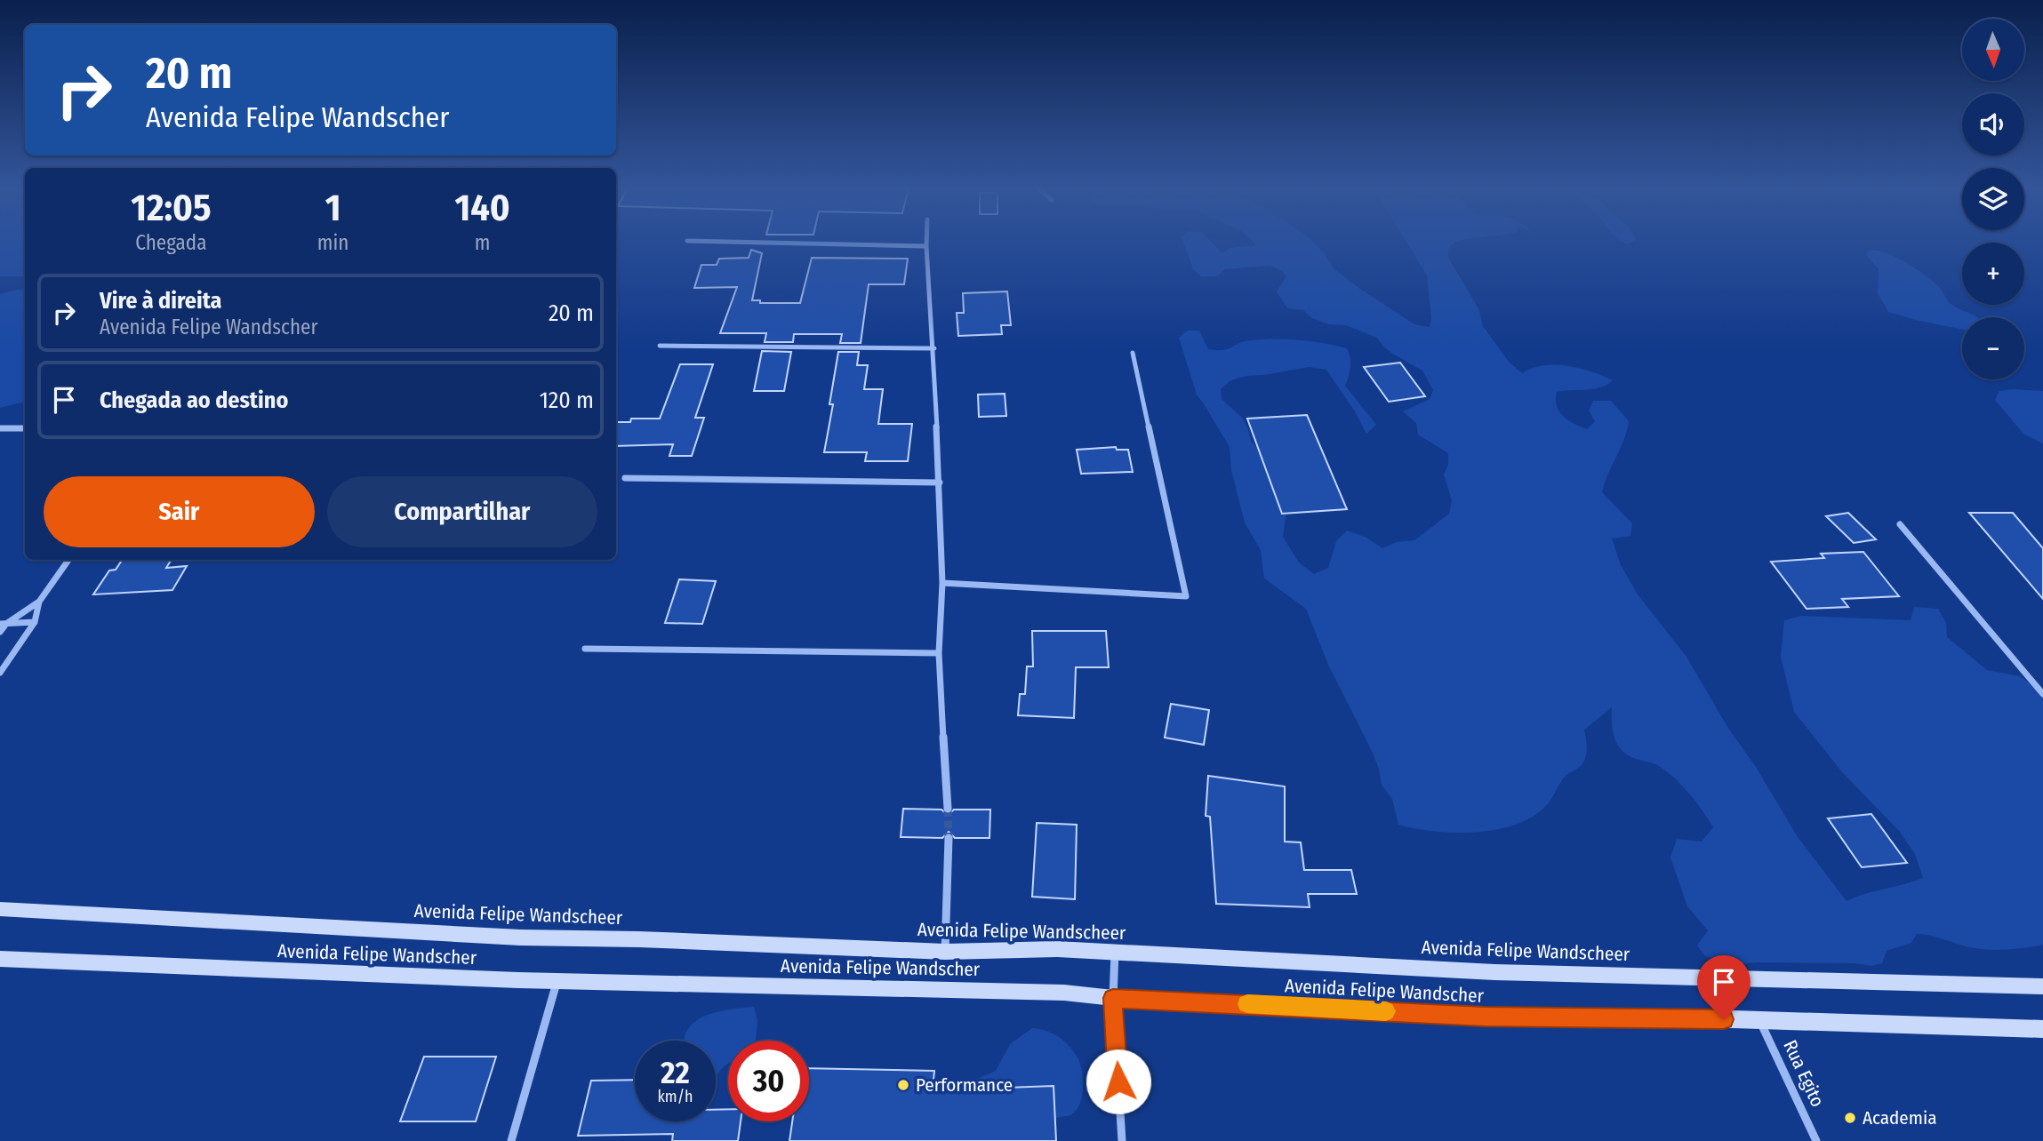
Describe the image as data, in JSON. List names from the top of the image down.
{
  "streets": {
    "main road": ["Avenida Felipe Wandscheer", "Avenida Felipe Wandscher"],
    "street": ["Rua Egito"]
  },
  "crossings": [
    ["Avenida Felipe Wandscher", "Rua Egito"]
  ],
  "places": ["Performance", "Academia"],
  "north": "bottom",
  "page": {
    "map_buttons": ["+", "−"],
    "turn": ["20 m", "Avenida Felipe Wandscher"],
    "eta": [
      "12:05",
      "Chegada",
      "1",
      "min",
      "140",
      "m"
    ],
    "list": [
      {
        "name": "Vire à direita",
        "note": "Avenida Felipe Wandscher",
        "value": "20 m"
      },
      {
        "name": "Chegada ao destino",
        "value": "120 m"
      }
    ],
    "buttons": ["Sair", "Compartilhar"],
    "speed": "22 km/h",
    "limit": "30"
  }
}
